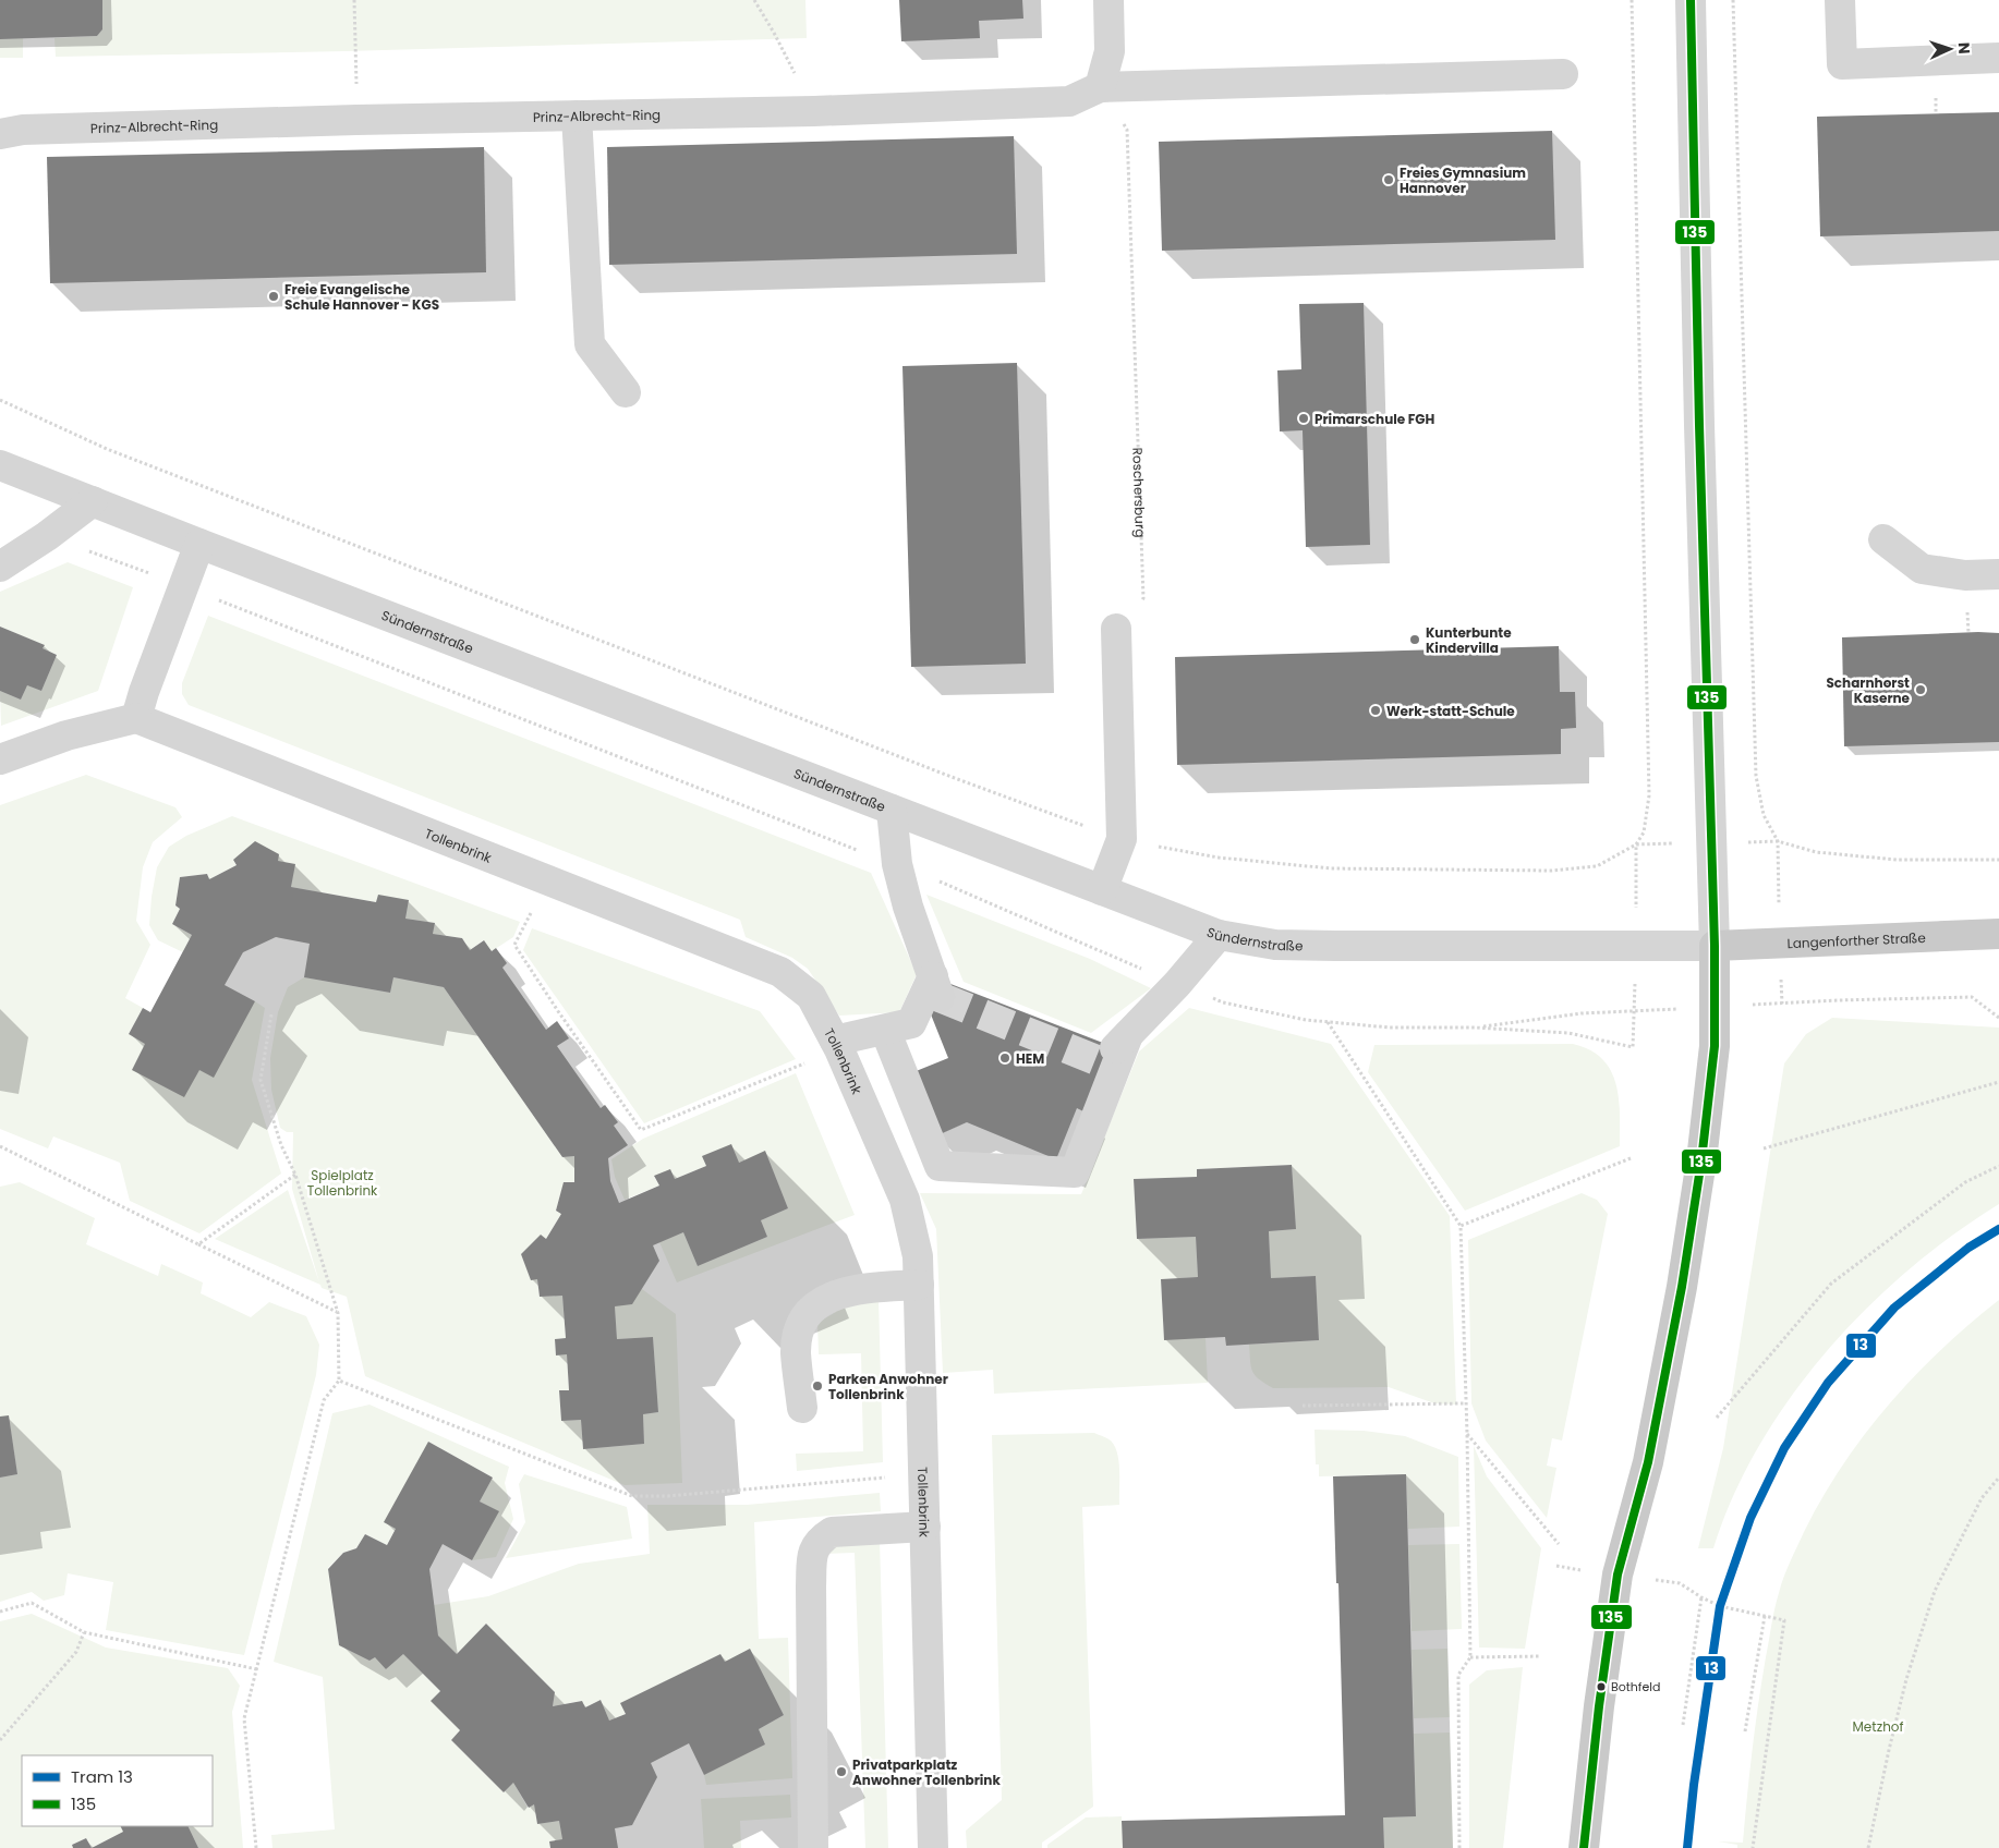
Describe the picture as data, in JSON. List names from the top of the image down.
{
  "streets": {
    "main road": ["Langenforther Straße"],
    "street": ["Prinz-Albrecht-Ring", "Sündernstraße", "Tollenbrink"],
    "path": ["Roschersburg"]
  },
  "crossings": [
    ["Prinz-Albrecht-Ring", "Roschersburg"],
    ["Sündernstraße", "Langenforther Straße"]
  ],
  "parks": ["Spielplatz Tollenbrink", "Metzhof"],
  "places": [
    "Freies Gymnasium Hannover",
    "Freie Evangelische Schule Hannover - KGS",
    "Primarschule FGH",
    "Kunterbunte Kindervilla",
    "Scharnhorst Kaserne",
    "Werk-statt-Schule",
    "HEM",
    "Parken Anwohner Tollenbrink",
    "Bothfeld",
    "Privatparkplatz Anwohner Tollenbrink"
  ],
  "lines": ["transit line 135", "tram line 13"],
  "legend": ["Tram 13", "135"],
  "north": "right"
}
